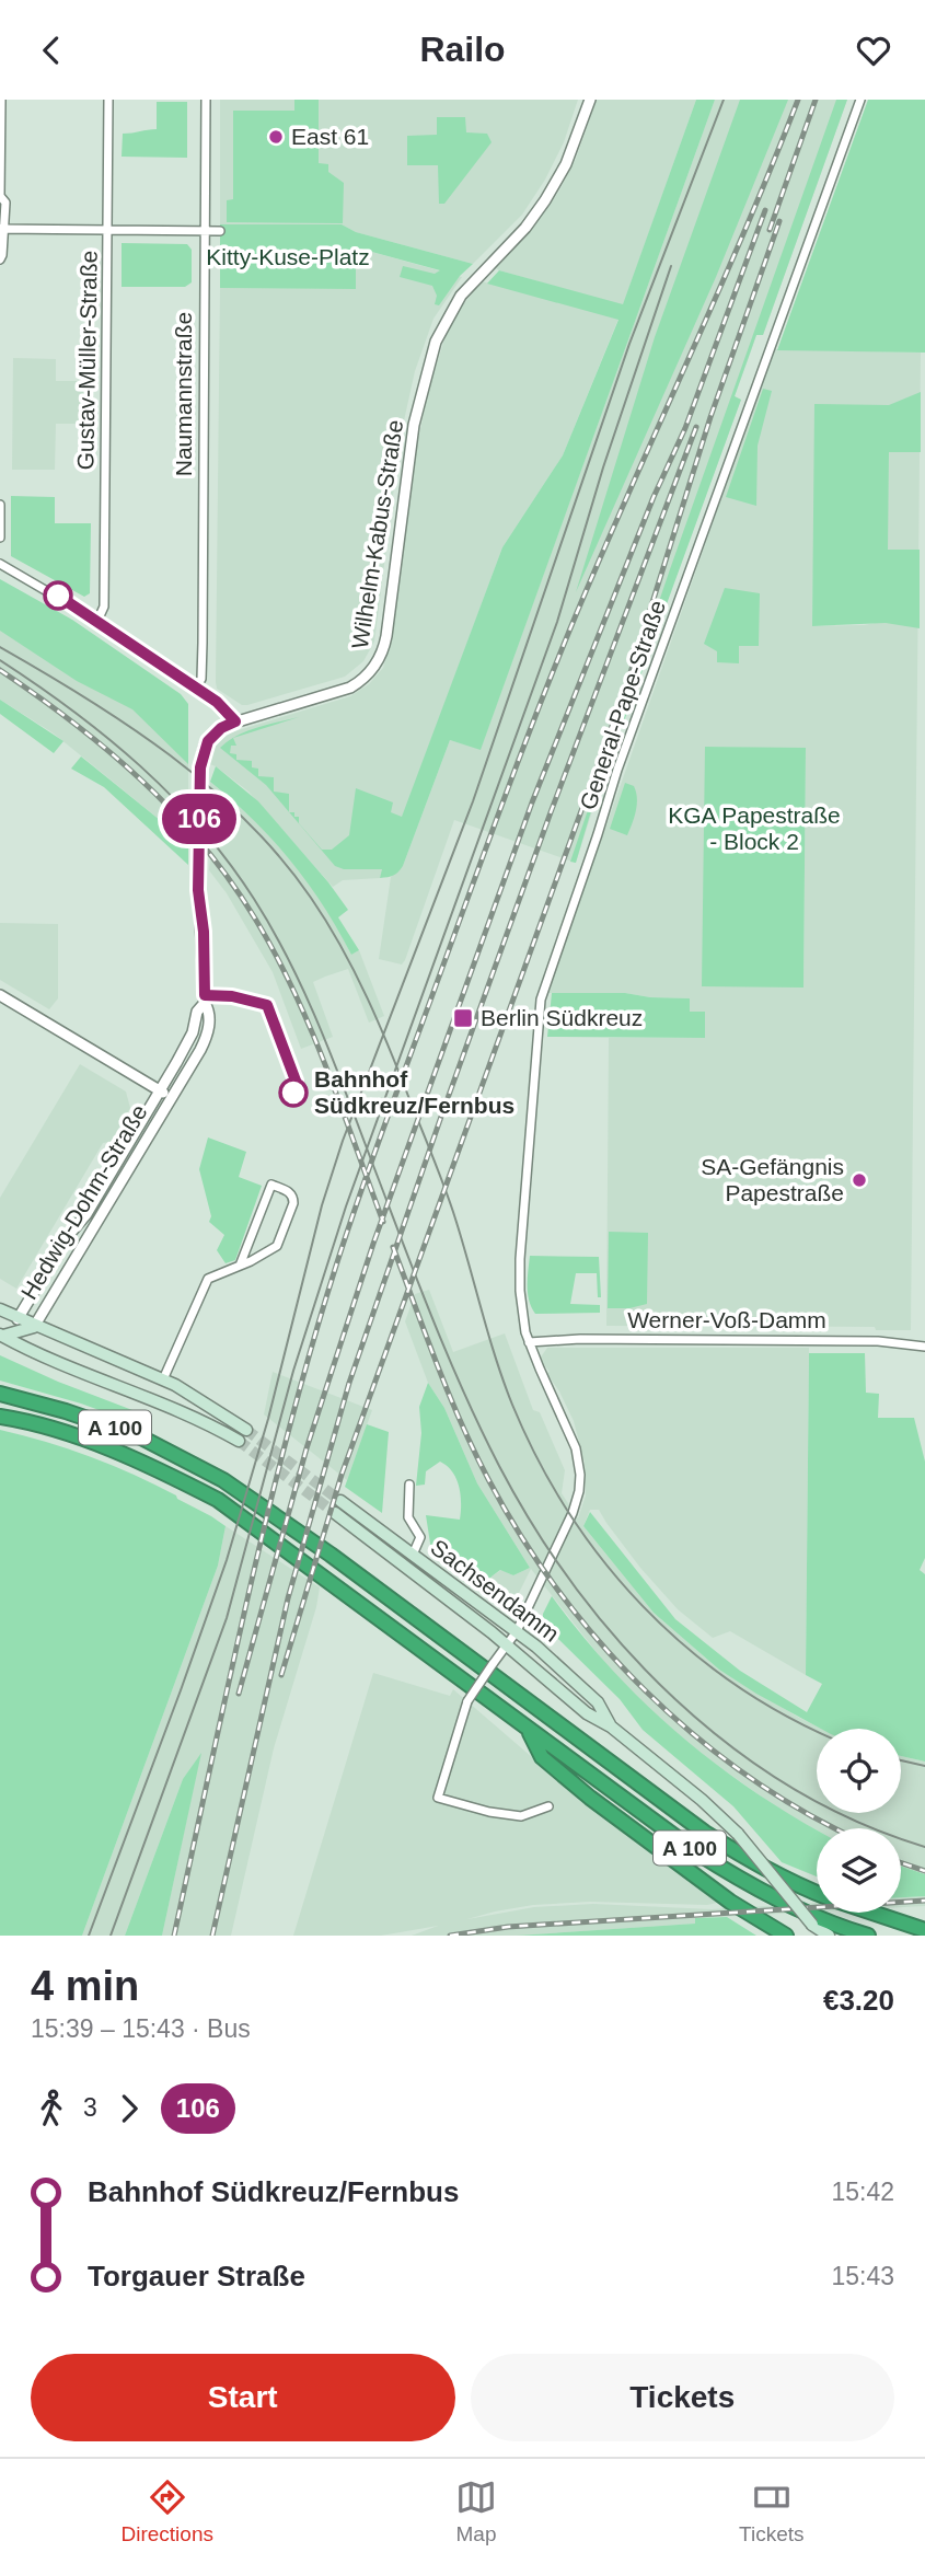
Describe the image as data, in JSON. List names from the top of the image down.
{
  "streets": {
    "highway": ["A 100"],
    "main road": ["Hedwig-Dohm-Straße", "Sachsendamm"],
    "street": [
      "Gustav-Müller-Straße",
      "Naumannstraße",
      "Wilhelm-Kabus-Straße",
      "General-Pape-Straße",
      "Werner-Voß-Damm"
    ]
  },
  "crossings": [
    ["Wilhelm-Kabus-Straße", "Hedwig-Dohm-Straße"],
    ["General-Pape-Straße", "Werner-Voß-Damm"],
    ["General-Pape-Straße", "Sachsendamm"]
  ],
  "parks": ["Kitty-Kuse-Platz", "KGA Papestraße - Block 2"],
  "places": {
    "other": ["East 61", "Bahnhof Südkreuz/Fernbus", "SA-Gefängnis Papestraße"],
    "transit": ["Berlin Südkreuz"]
  },
  "lines": ["bus line 106"],
  "page": {
    "header": "Railo",
    "on_map": "106",
    "heading": ["4 min", "15:39 – 15:43 · Bus", "€3.20"],
    "legs": ["3", "106"],
    "list": [
      {
        "name": "Bahnhof Südkreuz/Fernbus",
        "value": "15:42"
      },
      {
        "name": "Torgauer Straße",
        "value": "15:43"
      }
    ],
    "buttons": ["Start", "Tickets"],
    "tabs": ["Directions", "Map", "Tickets"]
  }
}
